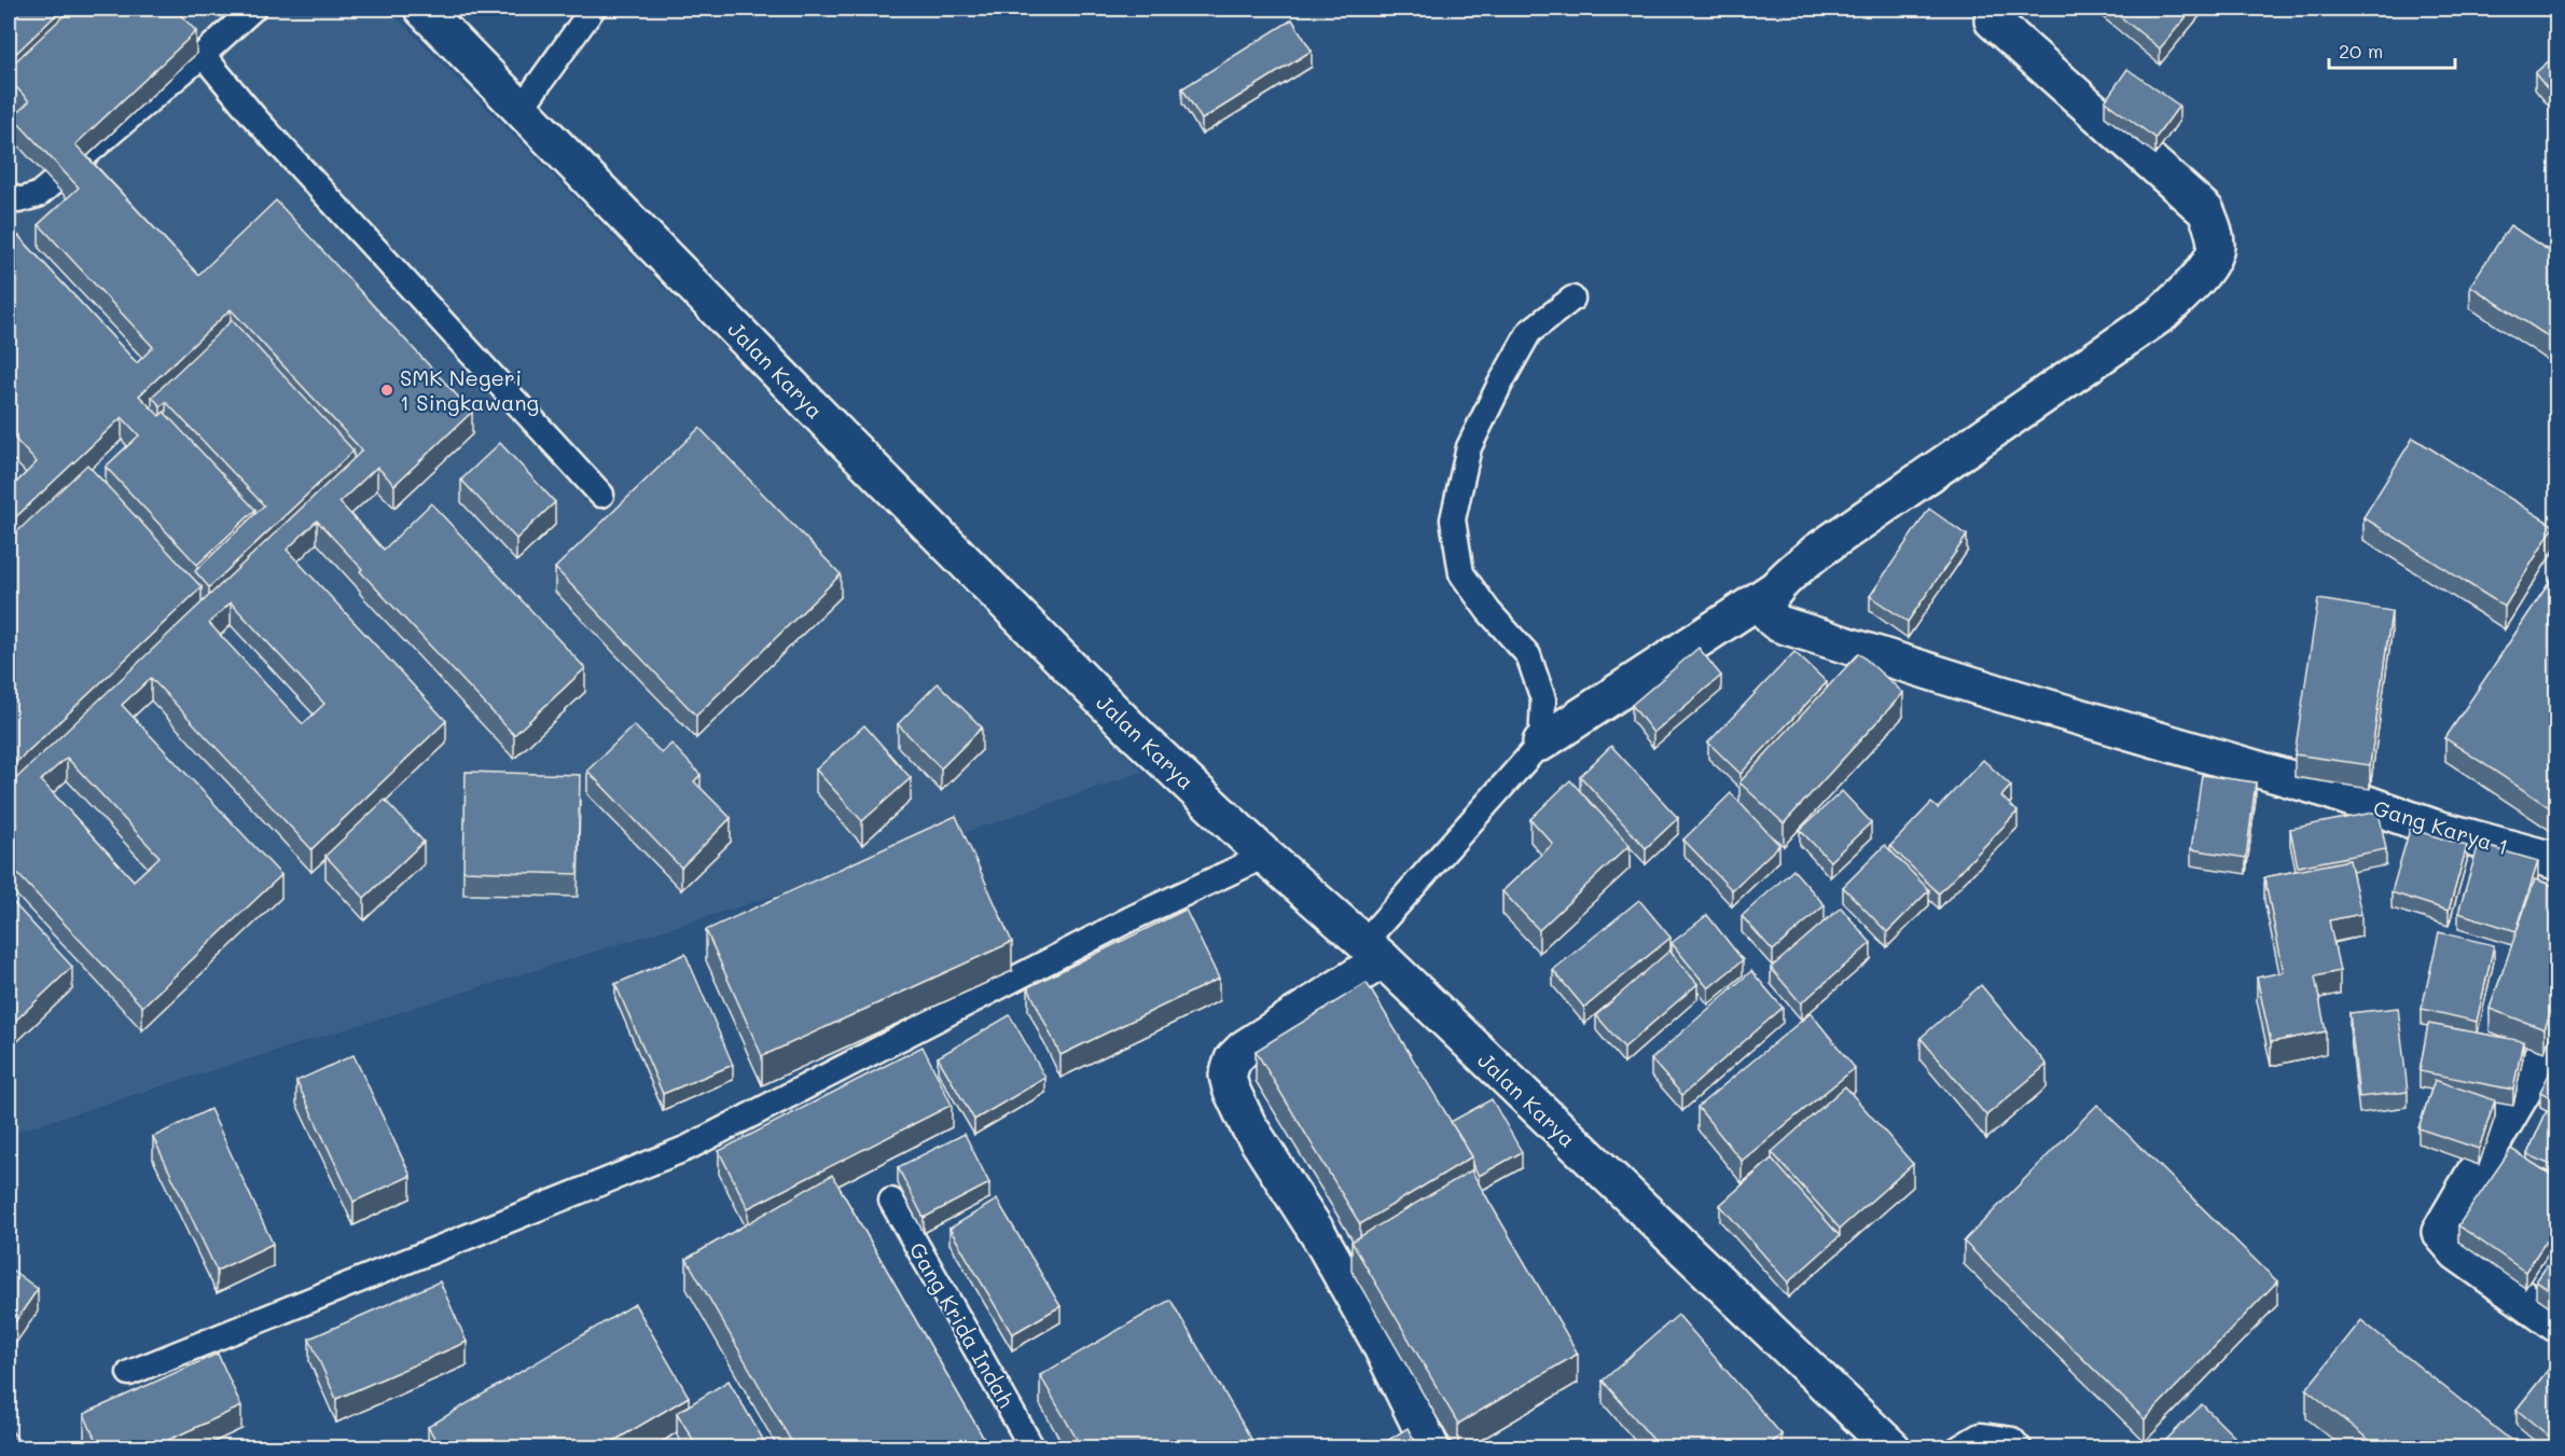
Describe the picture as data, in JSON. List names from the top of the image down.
{
  "streets": {
    "street": ["Jalan Karya", "Gang Karya 1"],
    "lane": ["Gang Krida Indah"]
  },
  "places": ["SMK Negeri 1 Singkawang"],
  "scale_bar": "20 m"
}
